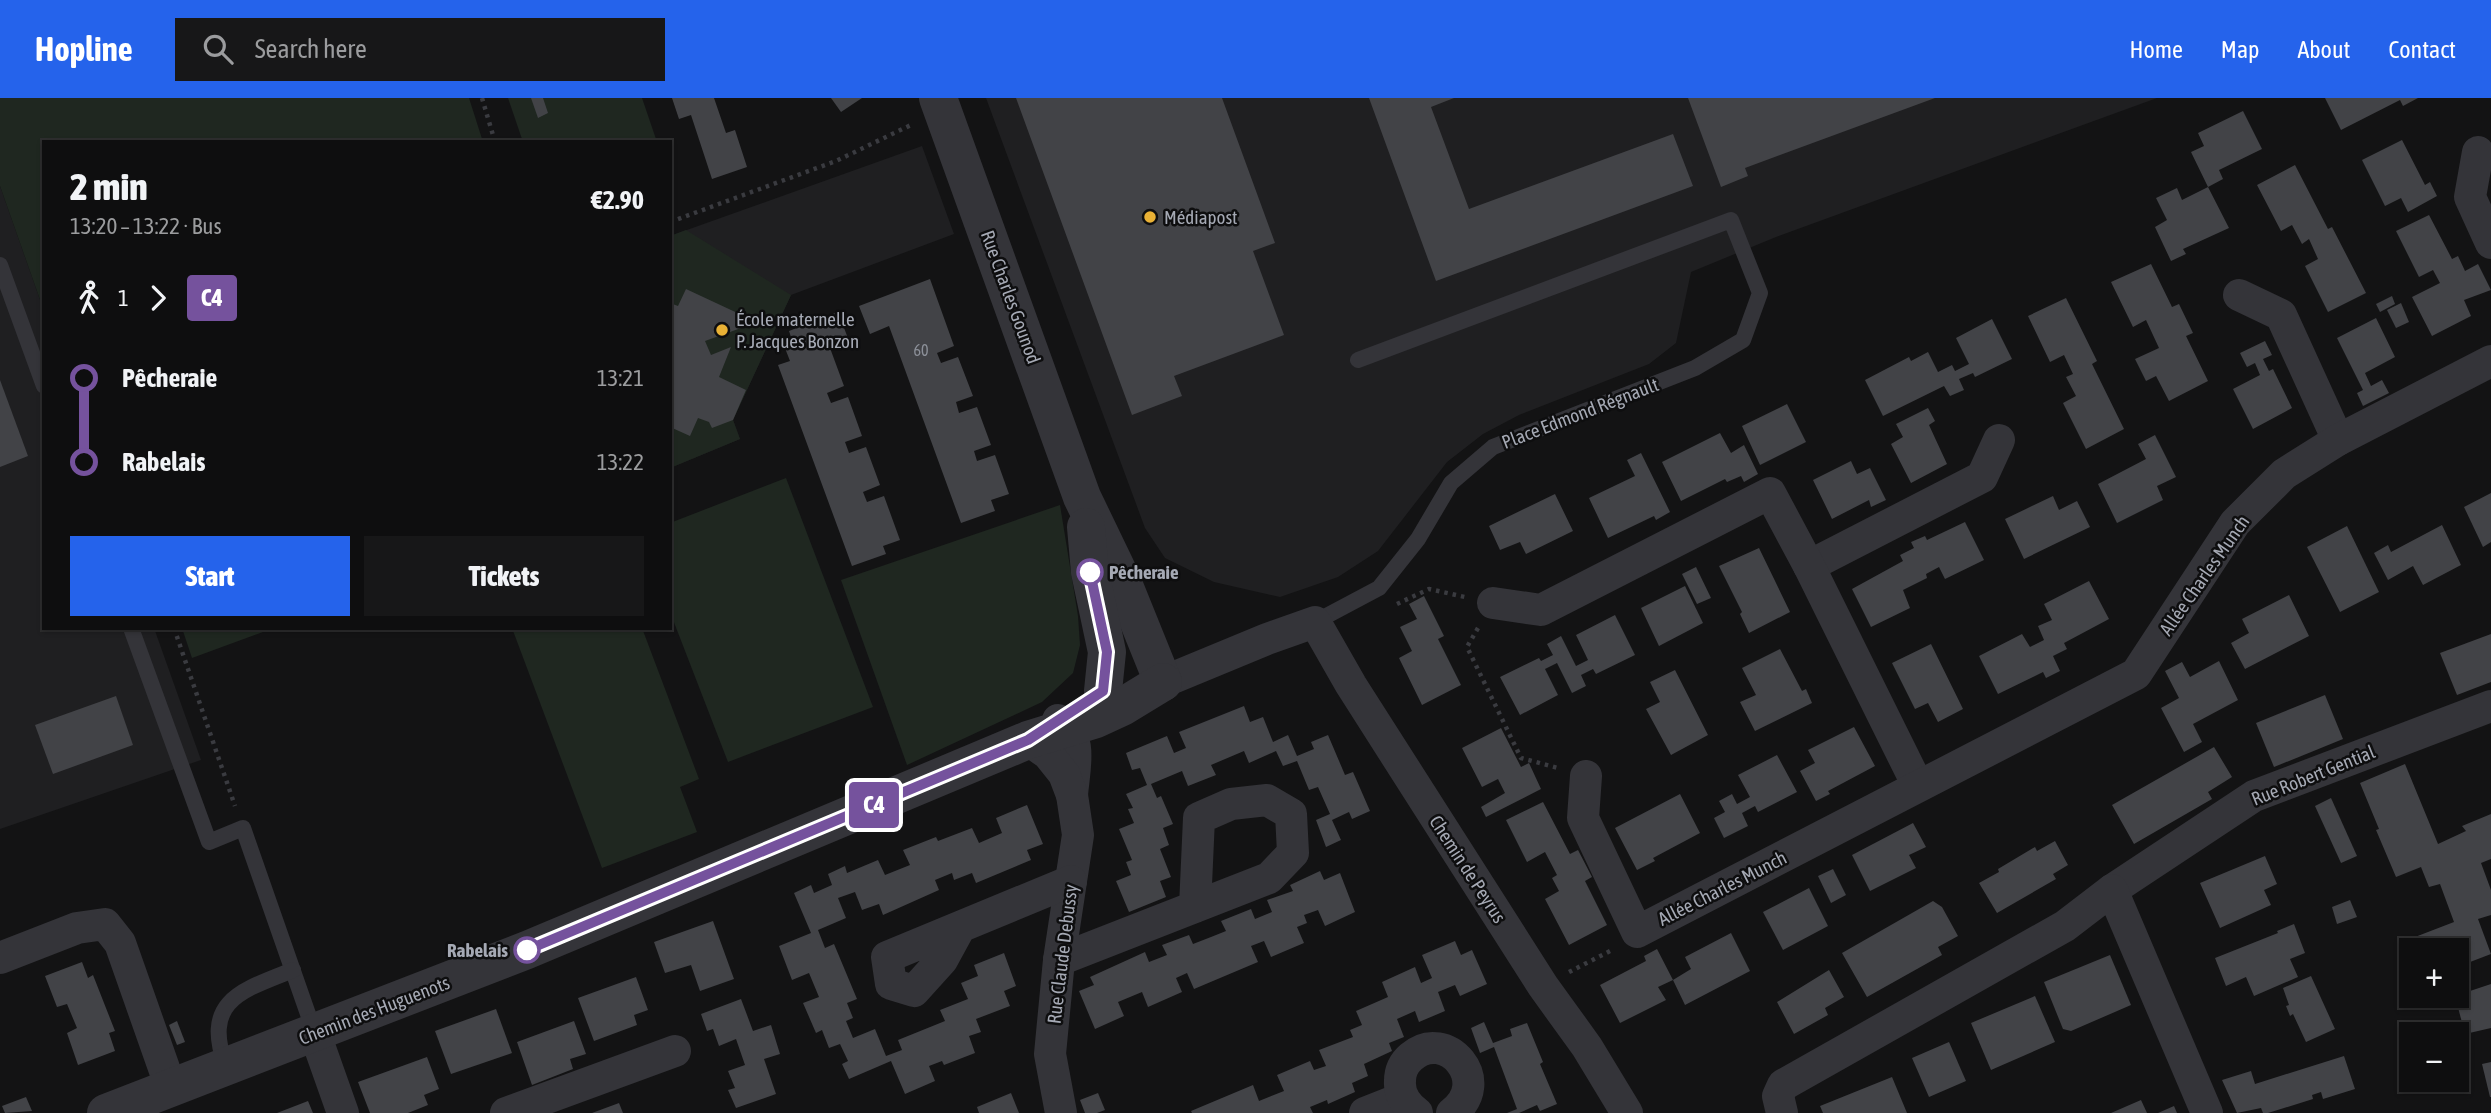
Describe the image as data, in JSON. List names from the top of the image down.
{
  "streets": {
    "street": [
      "Rue Charles Gounod",
      "Allée Charles Munch",
      "Rue Robert Gential",
      "Chemin de Peyrus",
      "Rue Claude Debussy",
      "Chemin des Huguenots"
    ],
    "lane": ["Place Edmond Régnault"]
  },
  "crossings": [
    ["Rue Charles Gounod", "Chemin des Huguenots"],
    ["Place Edmond Régnault", "Chemin de Peyrus"],
    ["Place Edmond Régnault", "Chemin des Huguenots"],
    ["Chemin de Peyrus", "Chemin des Huguenots"],
    ["Rue Claude Debussy", "Chemin des Huguenots"]
  ],
  "places": [
    "Médiapost",
    "École maternelle P. Jacques Bonzon",
    "Pêcheraie",
    "Rabelais"
  ],
  "lines": ["bus line C4"],
  "house_numbers": ["60"],
  "page": {
    "header": "Hopline",
    "search": "Search here",
    "nav": [
      "Home",
      "Map",
      "About",
      "Contact"
    ],
    "on_map": "C4",
    "heading": ["2 min", "13:20 – 13:22 · Bus", "€2.90"],
    "legs": ["1", "C4"],
    "list": [
      {
        "name": "Pêcheraie",
        "value": "13:21"
      },
      {
        "name": "Rabelais",
        "value": "13:22"
      }
    ],
    "buttons": ["Start", "Tickets"],
    "map_buttons": ["+", "−"]
  }
}
